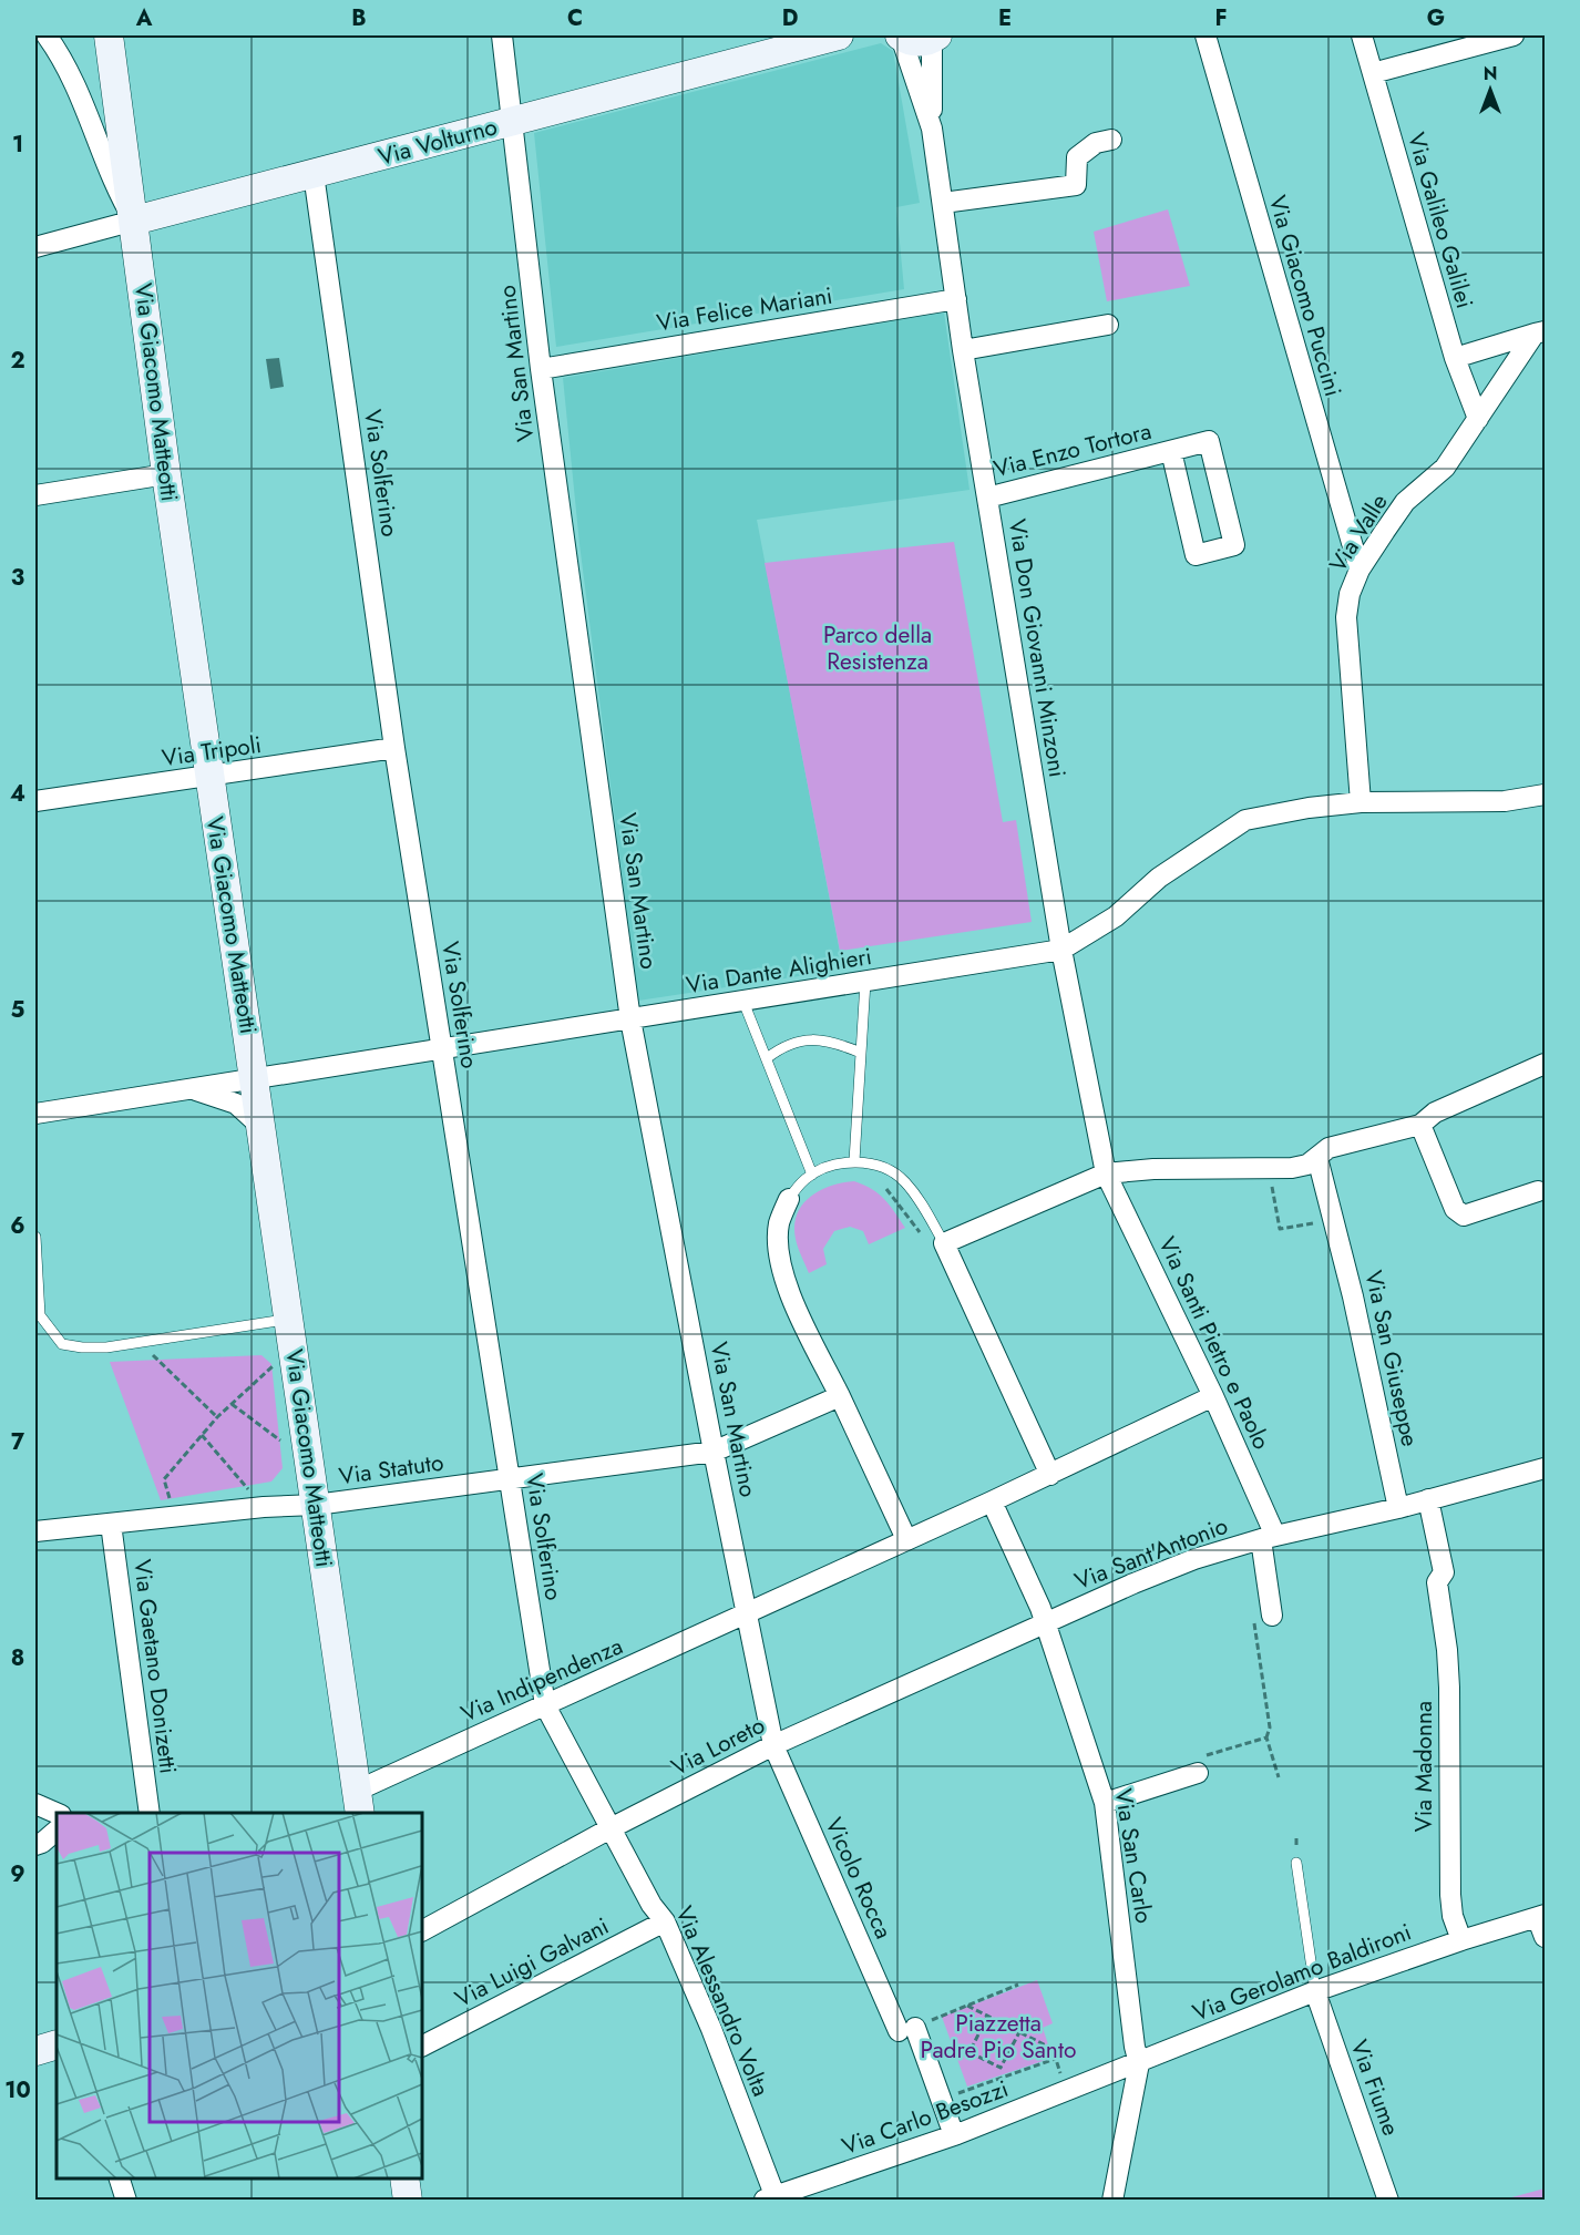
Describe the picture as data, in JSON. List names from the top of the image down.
{
  "streets": {
    "street": [
      "Via Volturno",
      "Via Galileo Galilei",
      "Via Giacomo Puccini",
      "Via Felice Mariani",
      "Via San Martino",
      "Via Giacomo Matteotti",
      "Via Enzo Tortora",
      "Via Solferino",
      "Via Valle",
      "Via Don Giovanni Minzoni",
      "Via Tripoli",
      "Via Dante Alighieri",
      "Via Santi Pietro e Paolo",
      "Via San Giuseppe",
      "Via Statuto",
      "Via Sant'Antonio",
      "Via Gaetano Donizetti",
      "Via Indipendenza",
      "Via Loreto",
      "Via Madonna",
      "Via San Carlo",
      "Vicolo Rocca",
      "Via Luigi Galvani",
      "Via Gerolamo Baldironi",
      "Via Alessandro Volta",
      "Via Fiume",
      "Via Carlo Besozzi"
    ]
  },
  "crossings": [
    ["Via Volturno", "Via San Martino"],
    ["Via Volturno", "Via Giacomo Matteotti"],
    ["Via Volturno", "Via Solferino"],
    ["Via Galileo Galilei", "Via Valle"],
    ["Via Giacomo Puccini", "Via Valle"],
    ["Via Felice Mariani", "Via San Martino"],
    ["Via Felice Mariani", "Via Don Giovanni Minzoni"],
    ["Via San Martino", "Via Dante Alighieri"],
    ["Via San Martino", "Via Statuto"],
    ["Via San Martino", "Via Indipendenza"],
    ["Via San Martino", "Via Loreto"],
    ["Via San Martino", "Vicolo Rocca"],
    ["Via Giacomo Matteotti", "Via Tripoli"],
    ["Via Giacomo Matteotti", "Via Dante Alighieri"],
    ["Via Giacomo Matteotti", "Via Statuto"],
    ["Via Giacomo Matteotti", "Via Indipendenza"],
    ["Via Enzo Tortora", "Via Don Giovanni Minzoni"],
    ["Via Solferino", "Via Tripoli"],
    ["Via Solferino", "Via Dante Alighieri"],
    ["Via Solferino", "Via Statuto"],
    ["Via Solferino", "Via Indipendenza"],
    ["Via Solferino", "Via Loreto"],
    ["Via Solferino", "Via Alessandro Volta"],
    ["Via Don Giovanni Minzoni", "Via Dante Alighieri"],
    ["Via Don Giovanni Minzoni", "Via Santi Pietro e Paolo"],
    ["Via Santi Pietro e Paolo", "Via Sant'Antonio"],
    ["Via Santi Pietro e Paolo", "Via Indipendenza"],
    ["Via San Giuseppe", "Via Sant'Antonio"],
    ["Via Statuto", "Via Gaetano Donizetti"],
    ["Via Sant'Antonio", "Via Loreto"],
    ["Via Sant'Antonio", "Via Madonna"],
    ["Via Sant'Antonio", "Via San Carlo"],
    ["Via Indipendenza", "Via San Carlo"],
    ["Via Loreto", "Via San Carlo"],
    ["Via Loreto", "Vicolo Rocca"],
    ["Via Loreto", "Via Alessandro Volta"],
    ["Via Madonna", "Via Gerolamo Baldironi"],
    ["Via San Carlo", "Via Gerolamo Baldironi"],
    ["Via San Carlo", "Via Carlo Besozzi"],
    ["Via Luigi Galvani", "Via Alessandro Volta"],
    ["Via Gerolamo Baldironi", "Via Fiume"],
    ["Via Gerolamo Baldironi", "Via Carlo Besozzi"],
    ["Via Alessandro Volta", "Via Carlo Besozzi"]
  ],
  "parks": ["Parco della Resistenza", "Piazzetta Padre Pio Santo"],
  "north": "top",
  "grid": {
    "columns": [
      "A",
      "B",
      "C",
      "D",
      "E",
      "F",
      "G"
    ],
    "rows": [
      "1",
      "2",
      "3",
      "4",
      "5",
      "6",
      "7",
      "8",
      "9",
      "10"
    ]
  }
}
